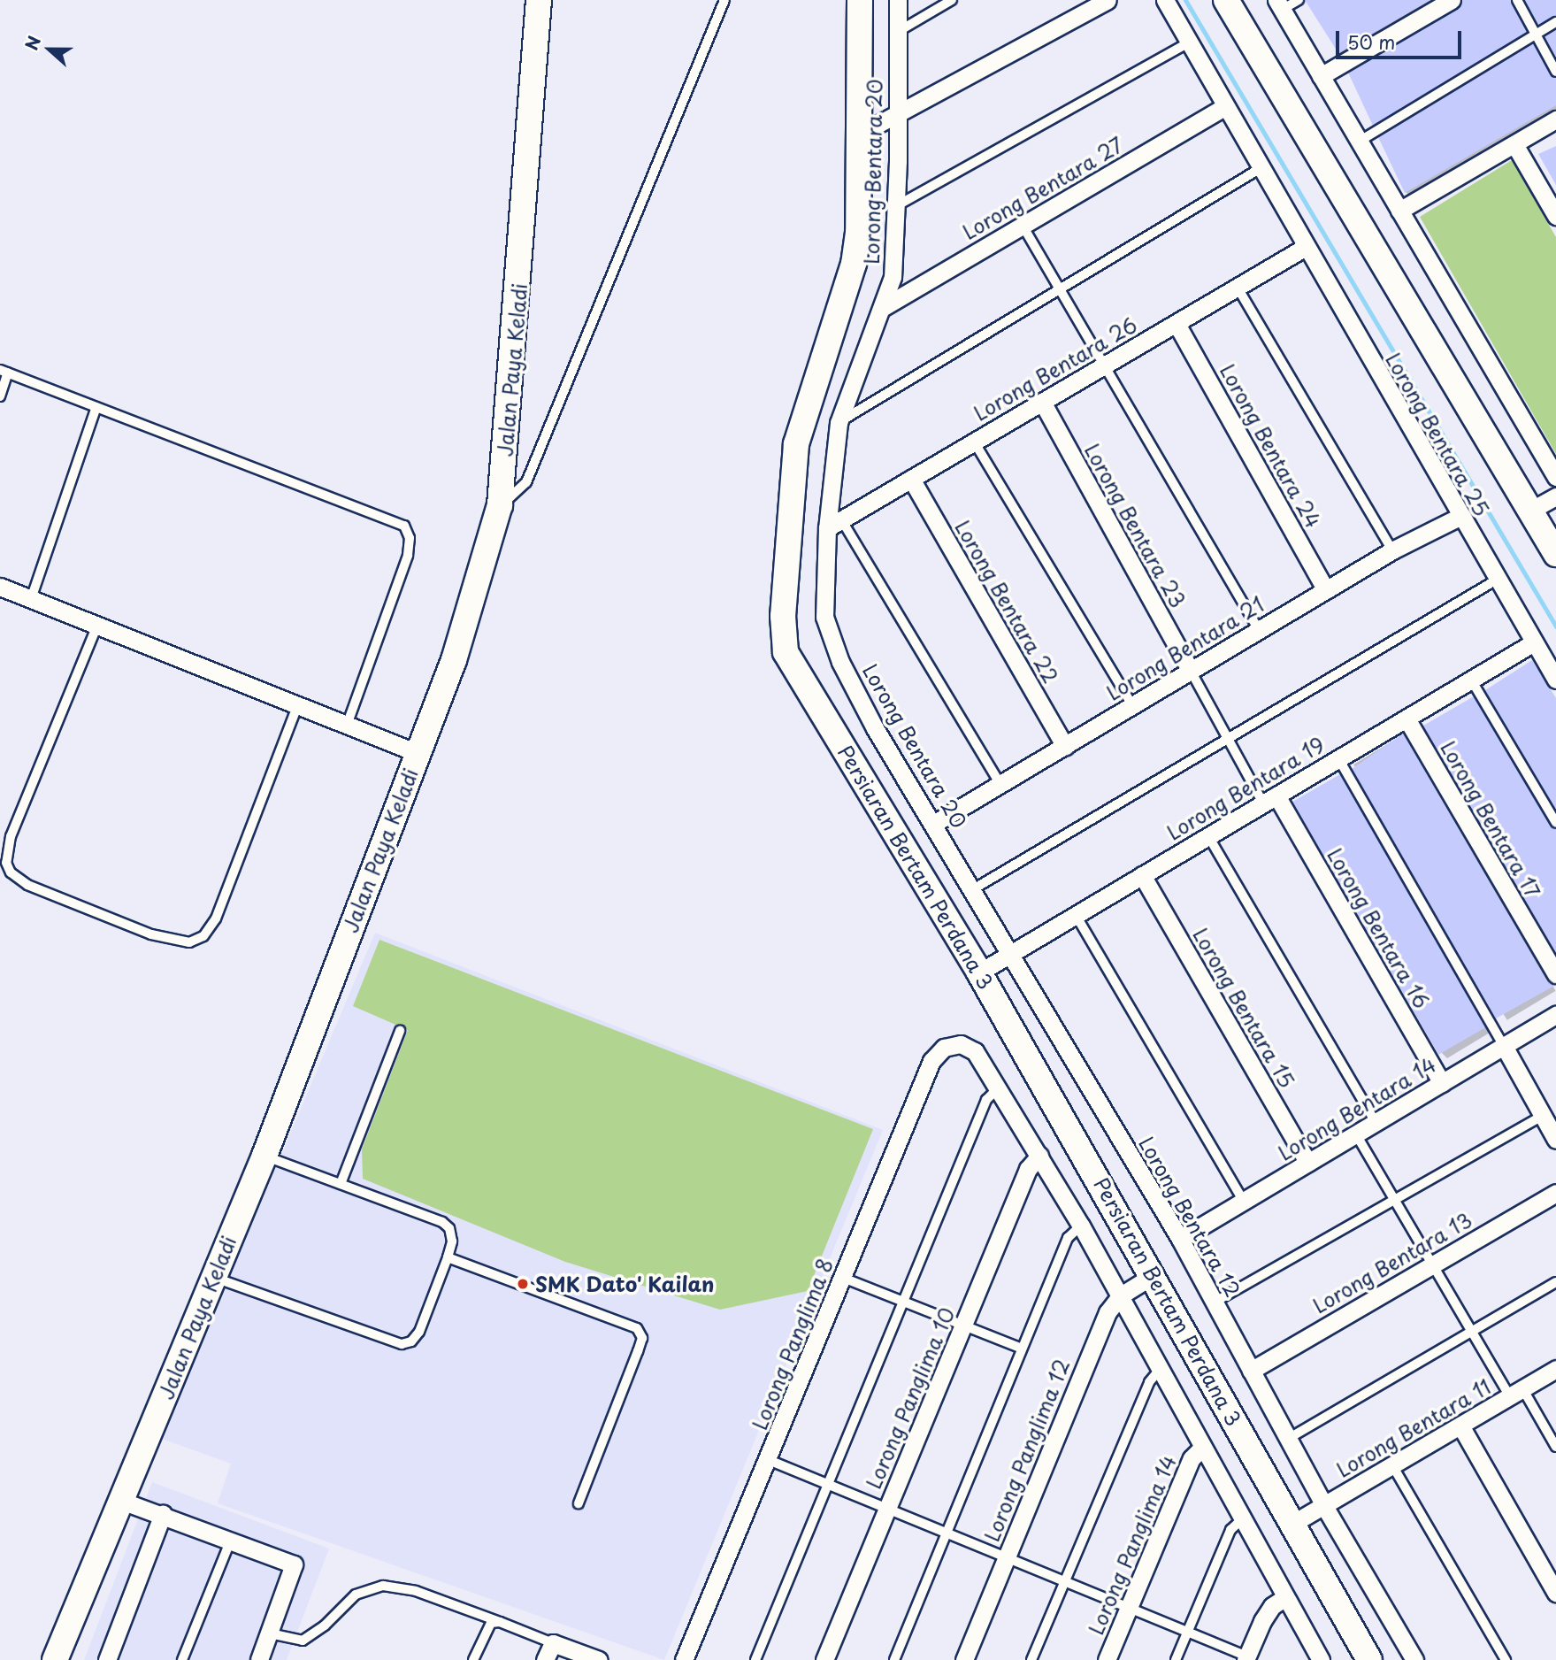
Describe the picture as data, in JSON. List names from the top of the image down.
{
  "streets": {
    "street": [
      "Lorong Bentara 20",
      "Lorong Bentara 27",
      "Lorong Bentara 26",
      "Jalan Paya Keladi",
      "Lorong Bentara 25",
      "Lorong Bentara 24",
      "Lorong Bentara 23",
      "Lorong Bentara 22",
      "Lorong Bentara 21",
      "Lorong Bentara 19",
      "Lorong Bentara 17",
      "Persiaran Bertam Perdana 3",
      "Lorong Bentara 16",
      "Lorong Bentara 15",
      "Lorong Bentara 14",
      "Lorong Bentara 12",
      "Lorong Bentara 13",
      "Lorong Panglima 8",
      "Lorong Panglima 10",
      "Lorong Bentara 11",
      "Lorong Panglima 12",
      "Lorong Panglima 14"
    ]
  },
  "crossings": [
    ["Lorong Bentara 20", "Lorong Bentara 27"],
    ["Lorong Bentara 20", "Lorong Bentara 26"],
    ["Lorong Bentara 20", "Lorong Bentara 21"],
    ["Lorong Bentara 20", "Lorong Bentara 19"],
    ["Lorong Bentara 20", "Lorong Bentara 12"],
    ["Lorong Bentara 27", "Lorong Bentara 25"],
    ["Lorong Bentara 26", "Lorong Bentara 25"],
    ["Lorong Bentara 26", "Lorong Bentara 24"],
    ["Lorong Bentara 26", "Lorong Bentara 23"],
    ["Lorong Bentara 26", "Lorong Bentara 22"],
    ["Lorong Bentara 25", "Lorong Bentara 21"],
    ["Lorong Bentara 25", "Lorong Bentara 19"],
    ["Lorong Bentara 24", "Lorong Bentara 21"],
    ["Lorong Bentara 23", "Lorong Bentara 21"],
    ["Lorong Bentara 22", "Lorong Bentara 21"],
    ["Lorong Bentara 19", "Lorong Bentara 17"],
    ["Lorong Bentara 19", "Persiaran Bertam Perdana 3"],
    ["Lorong Bentara 19", "Lorong Bentara 16"],
    ["Lorong Bentara 19", "Lorong Bentara 15"],
    ["Lorong Bentara 19", "Lorong Bentara 12"],
    ["Persiaran Bertam Perdana 3", "Lorong Bentara 11"],
    ["Persiaran Bertam Perdana 3", "Lorong Panglima 12"],
    ["Lorong Bentara 16", "Lorong Bentara 14"],
    ["Lorong Bentara 15", "Lorong Bentara 14"],
    ["Lorong Bentara 14", "Lorong Bentara 12"],
    ["Lorong Bentara 12", "Lorong Bentara 13"],
    ["Lorong Bentara 12", "Lorong Bentara 11"]
  ],
  "places": ["SMK Dato' Kailan"],
  "scale_bar": "50 m",
  "north": "left"
}
